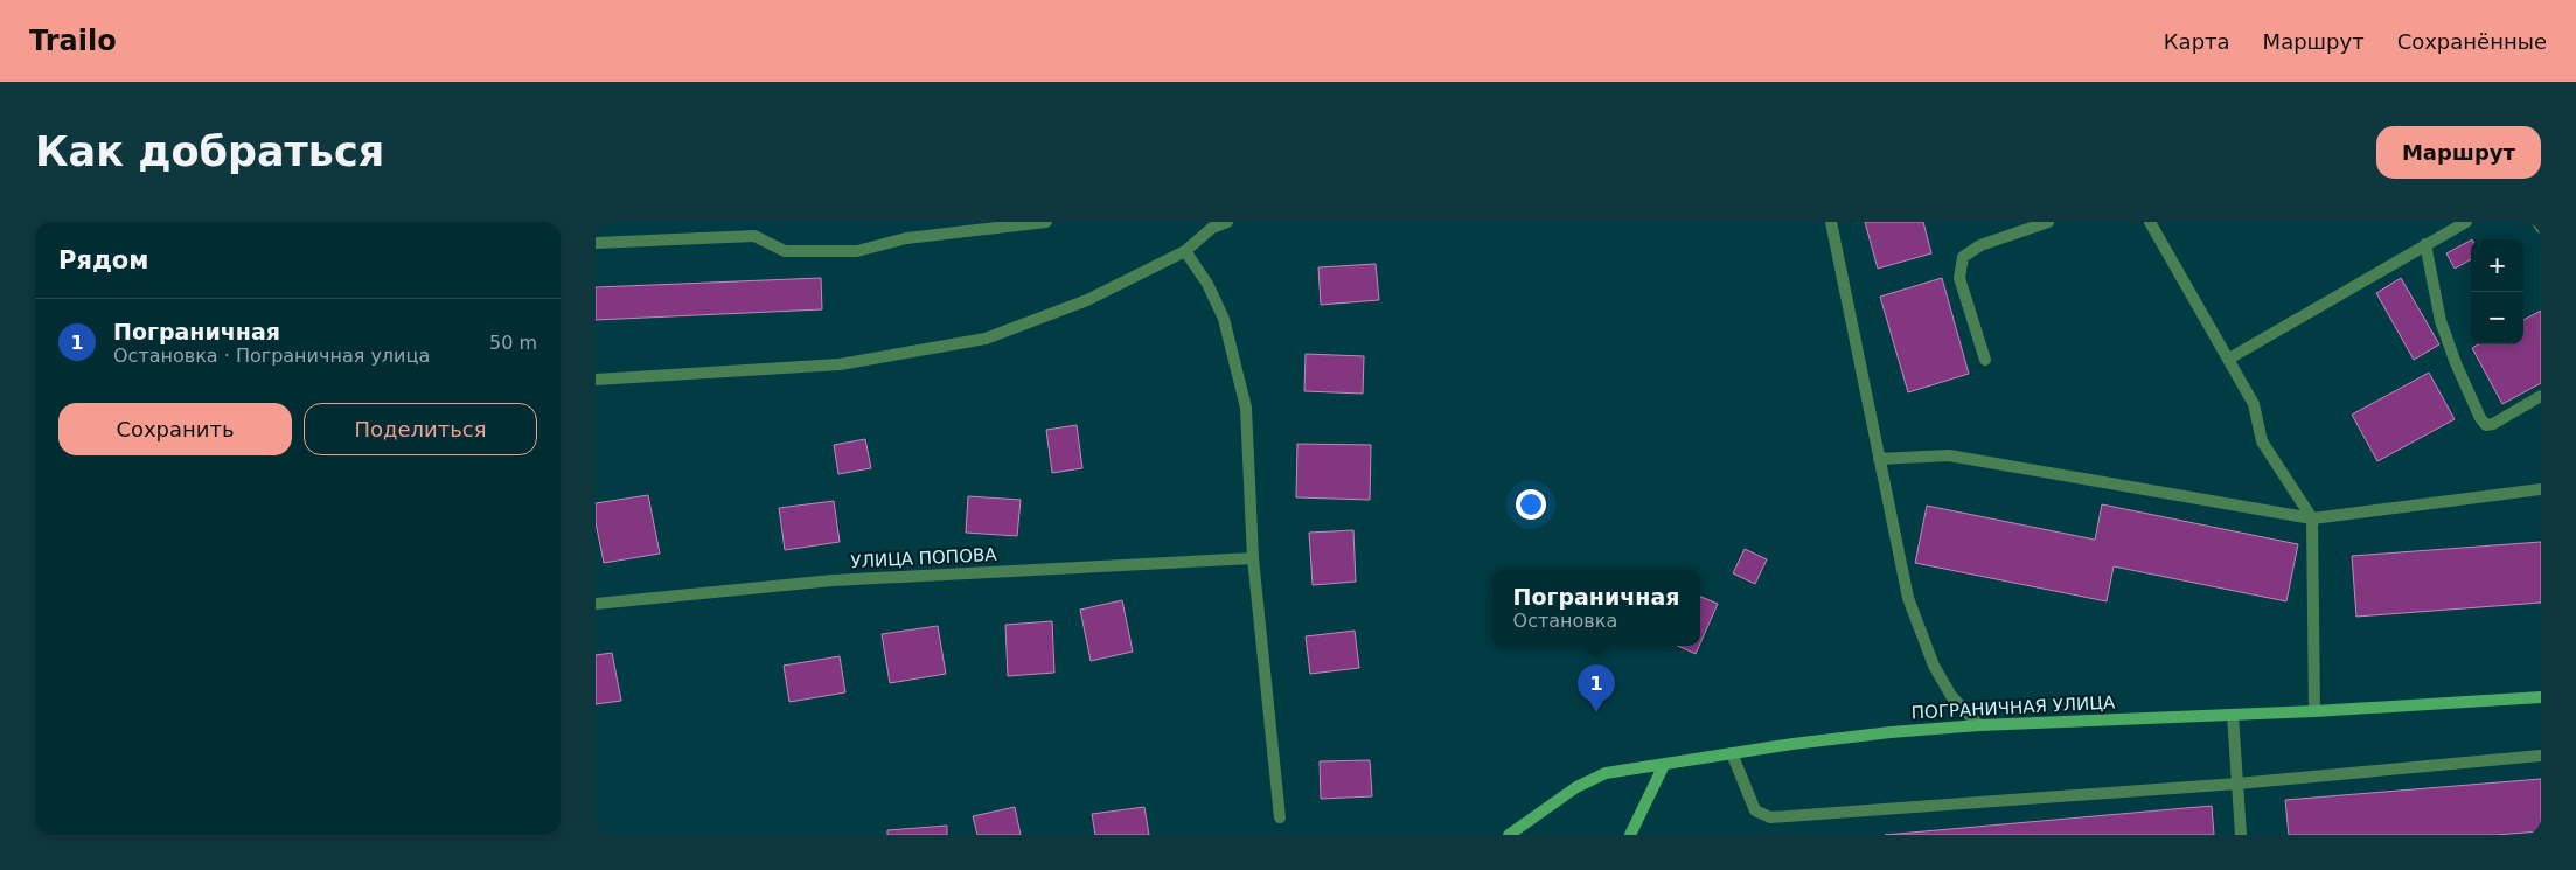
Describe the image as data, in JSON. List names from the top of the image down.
{
  "streets": {
    "main road": ["ПОГРАНИЧНАЯ УЛИЦА"],
    "street": ["УЛИЦА ПОПОВА"]
  },
  "page": {
    "header": "Trailo",
    "nav": ["Карта", "Маршрут", "Сохранённые"],
    "buttons": [
      "Маршрут",
      ["Сохранить", "Поделиться"]
    ],
    "title": "Как добраться",
    "heading": "Рядом",
    "map_buttons": ["+", "−"],
    "list": [
      {
        "mark": "1",
        "name": "Пограничная",
        "note": "Остановка · Пограничная улица",
        "value": "50 m"
      }
    ],
    "popup": ["Пограничная", "Остановка"],
    "pins": "1"
  }
}
